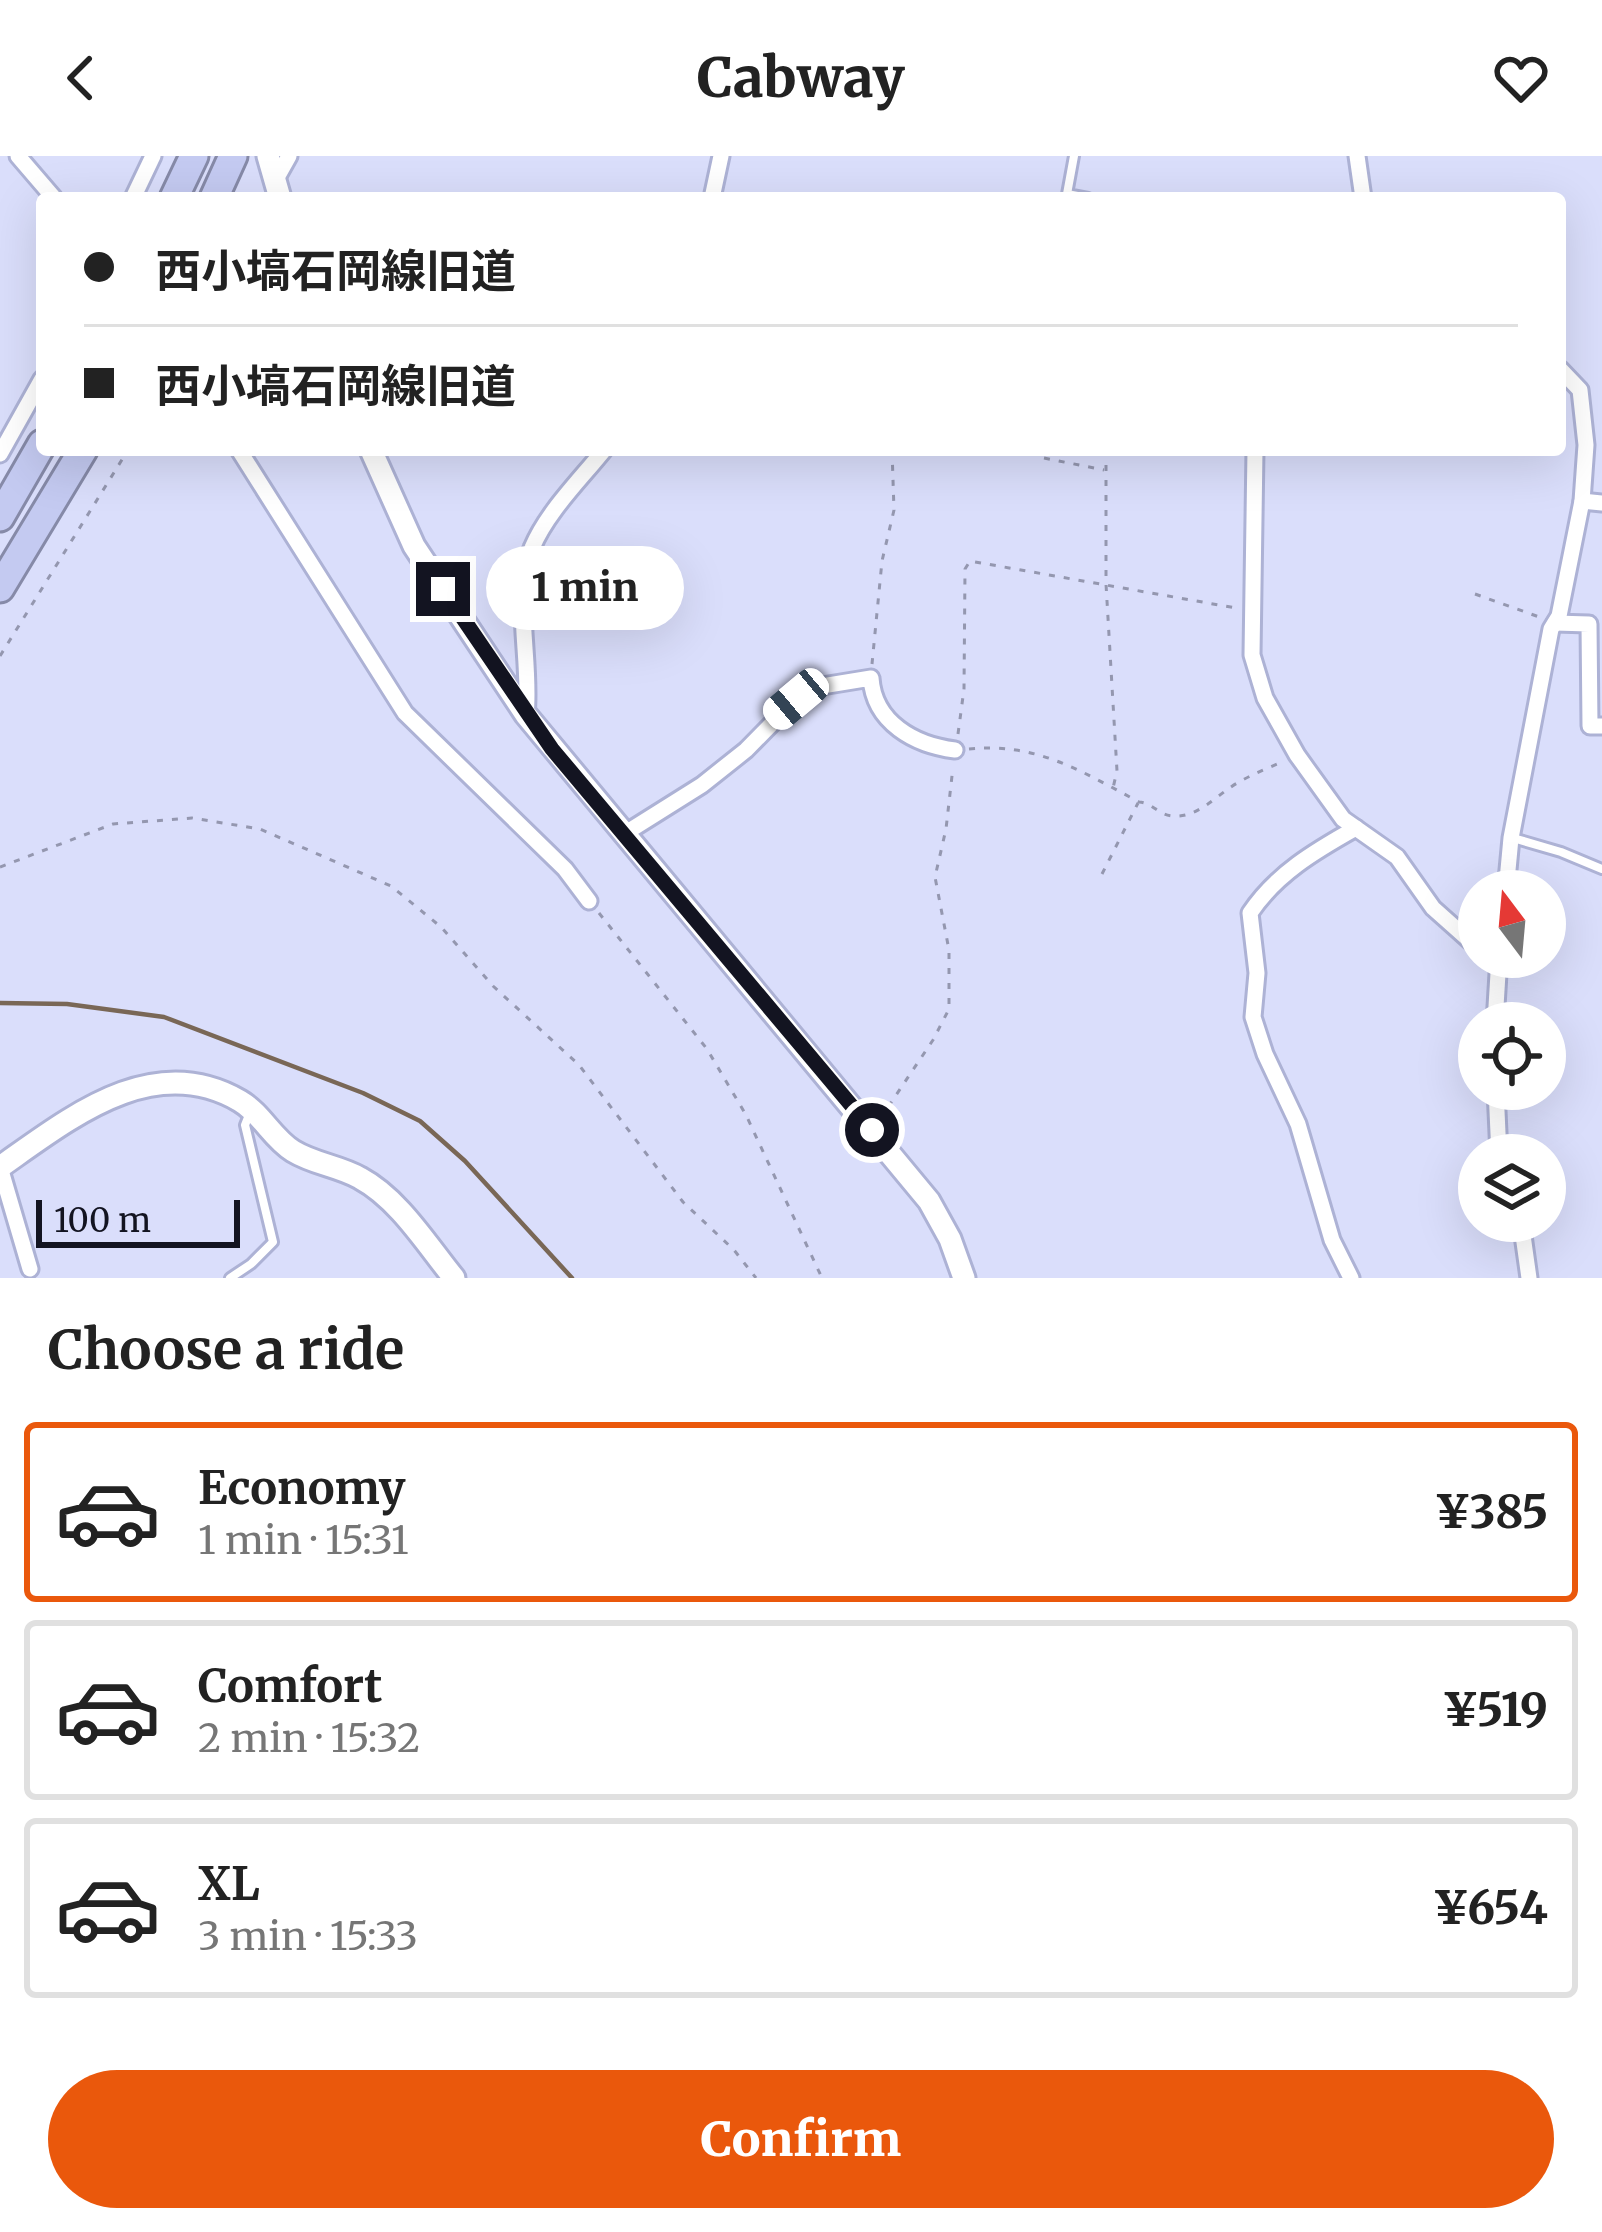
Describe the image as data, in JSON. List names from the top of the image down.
{
  "scale_bar": "100 m",
  "north": "top",
  "page": {
    "header": "Cabway",
    "banner": ["西小塙石岡線旧道", "西小塙石岡線旧道"],
    "bubble": "1 min",
    "scale": "100 m",
    "heading": "Choose a ride",
    "list": [
      {
        "name": "Economy",
        "note": "1 min · 15:31",
        "value": "¥385"
      },
      {
        "name": "Comfort",
        "note": "2 min · 15:32",
        "value": "¥519"
      },
      {
        "name": "XL",
        "note": "3 min · 15:33",
        "value": "¥654"
      }
    ],
    "buttons": "Confirm"
  }
}
